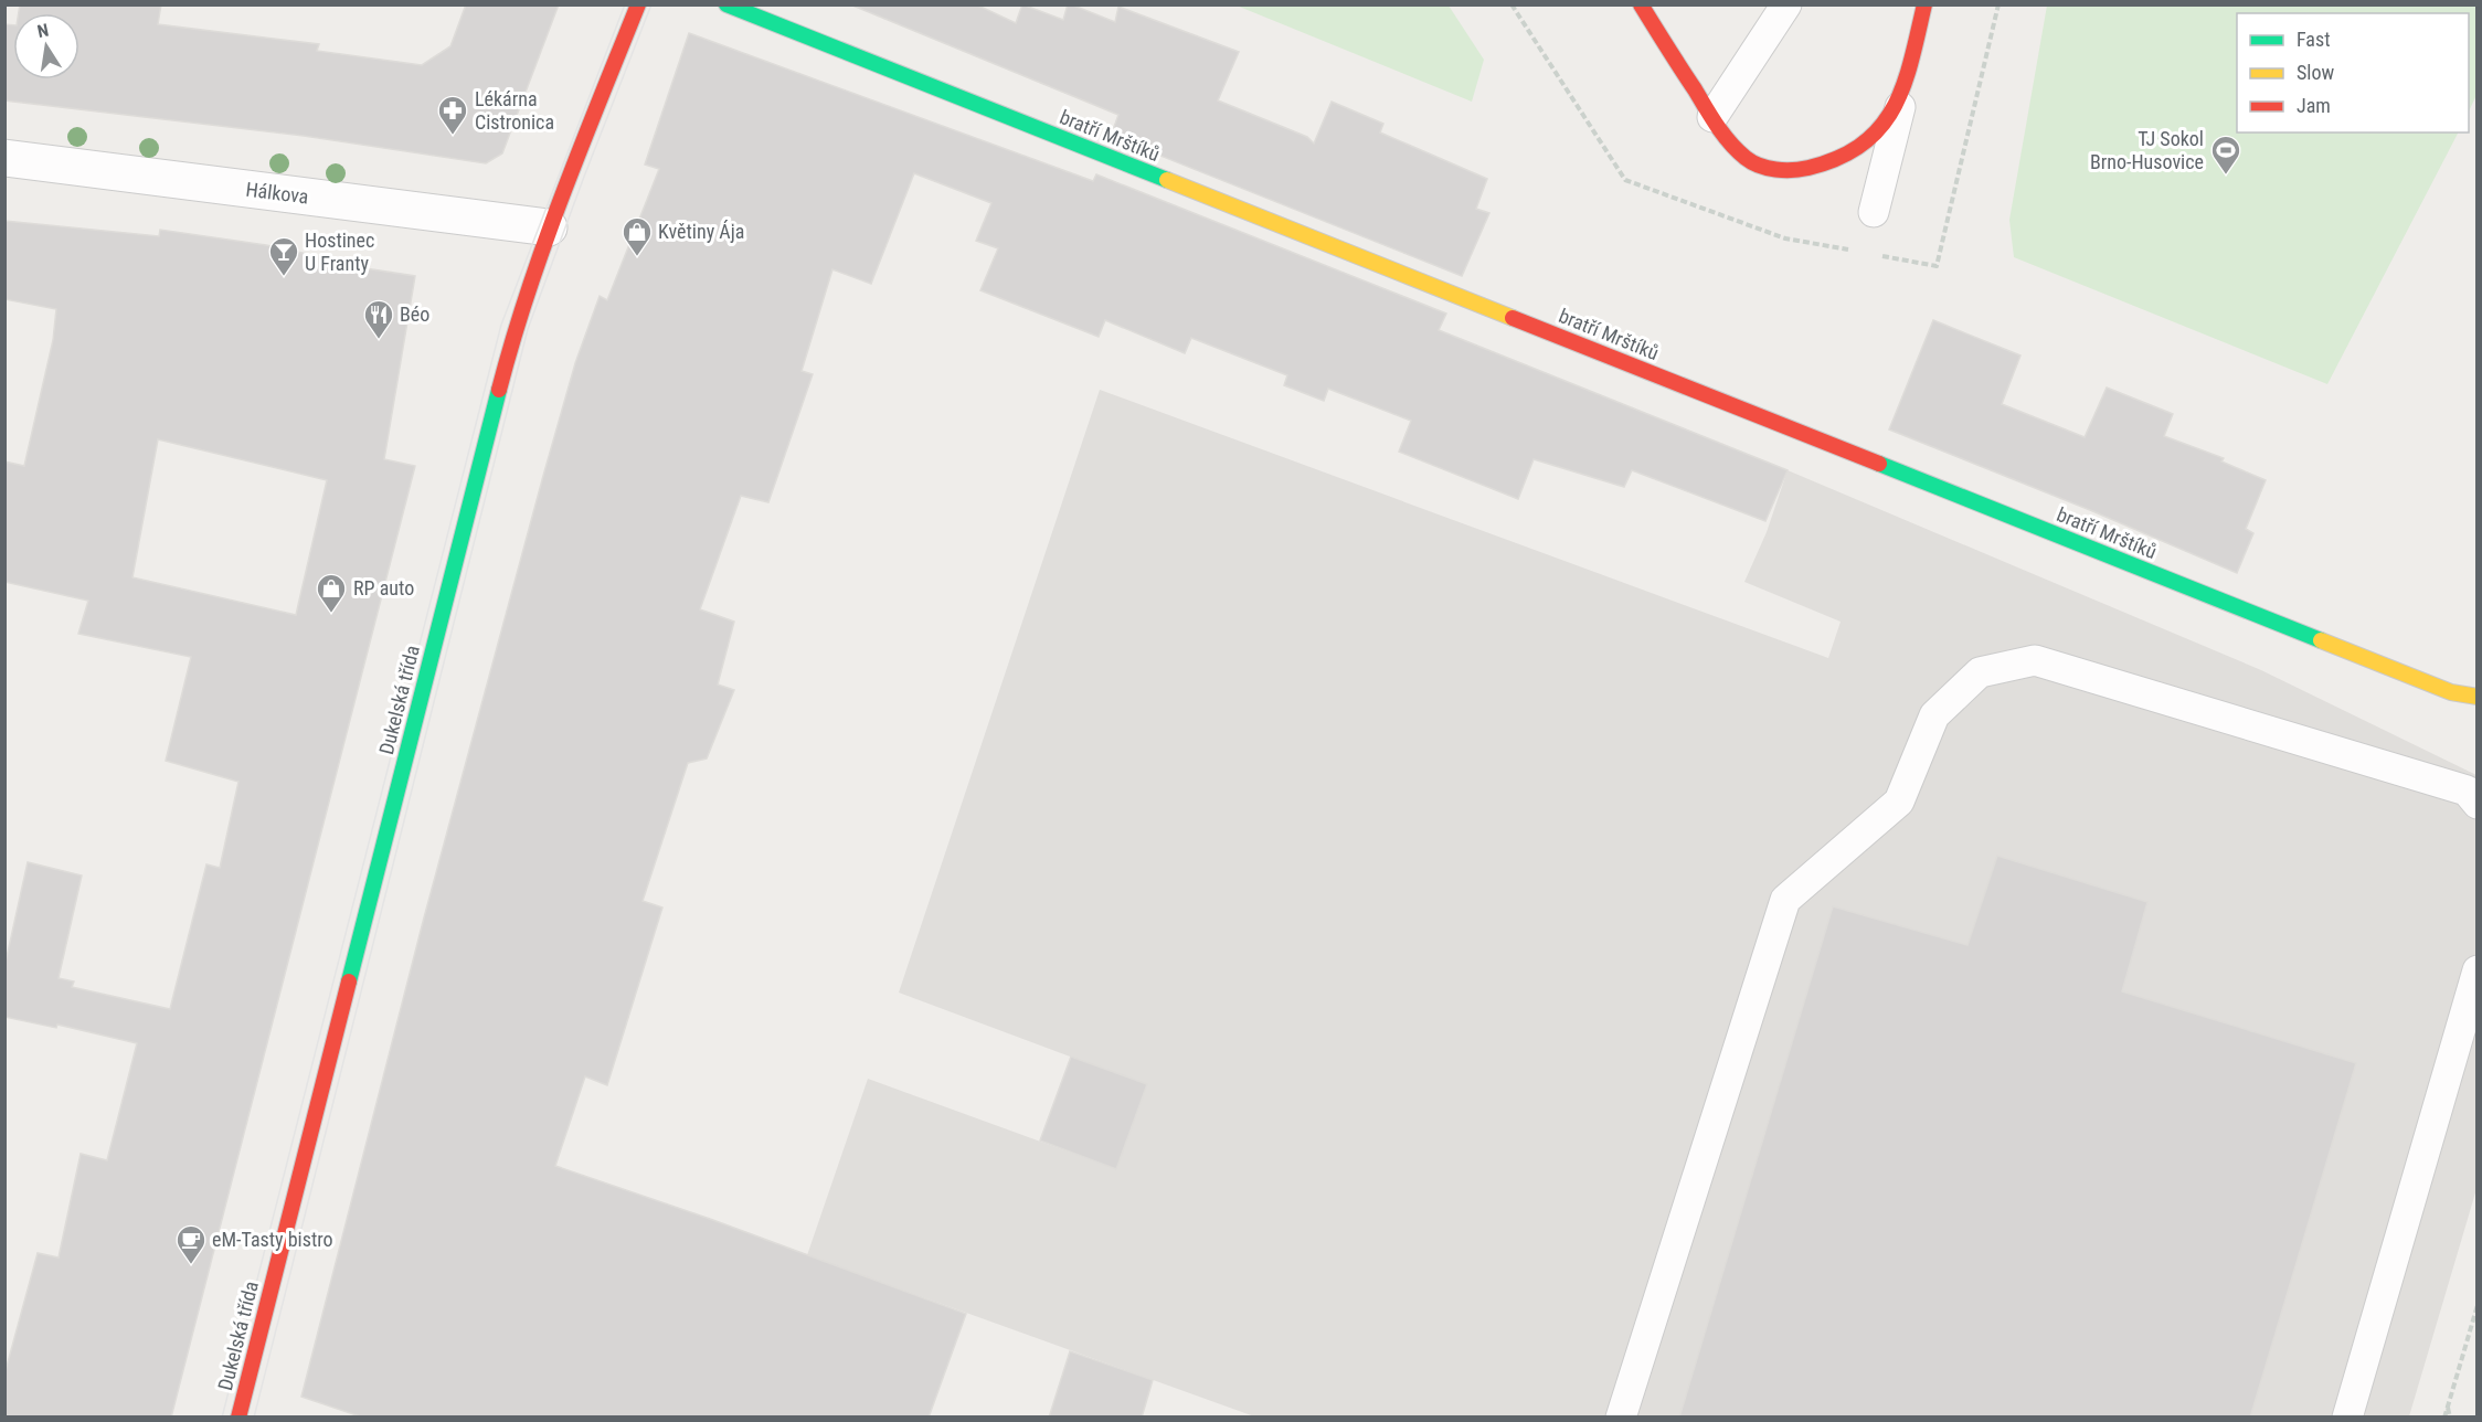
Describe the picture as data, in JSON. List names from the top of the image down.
{
  "streets": {
    "main road": ["bratří Mrštíků", "Dukelská třída"],
    "street": ["Hálkova"]
  },
  "crossings": [
    ["Hálkova", "Dukelská třída"]
  ],
  "places": {
    "pharmacy": ["Lékárna Cistronica"],
    "sports": ["TJ Sokol Brno-Husovice"],
    "shop": ["Květiny Ája", "RP auto"],
    "bar": ["Hostinec U Franty"],
    "restaurant": ["Béo"],
    "cafe": ["eM-Tasty bistro"]
  },
  "legend": ["Fast", "Slow", "Jam"],
  "north": "top"
}
